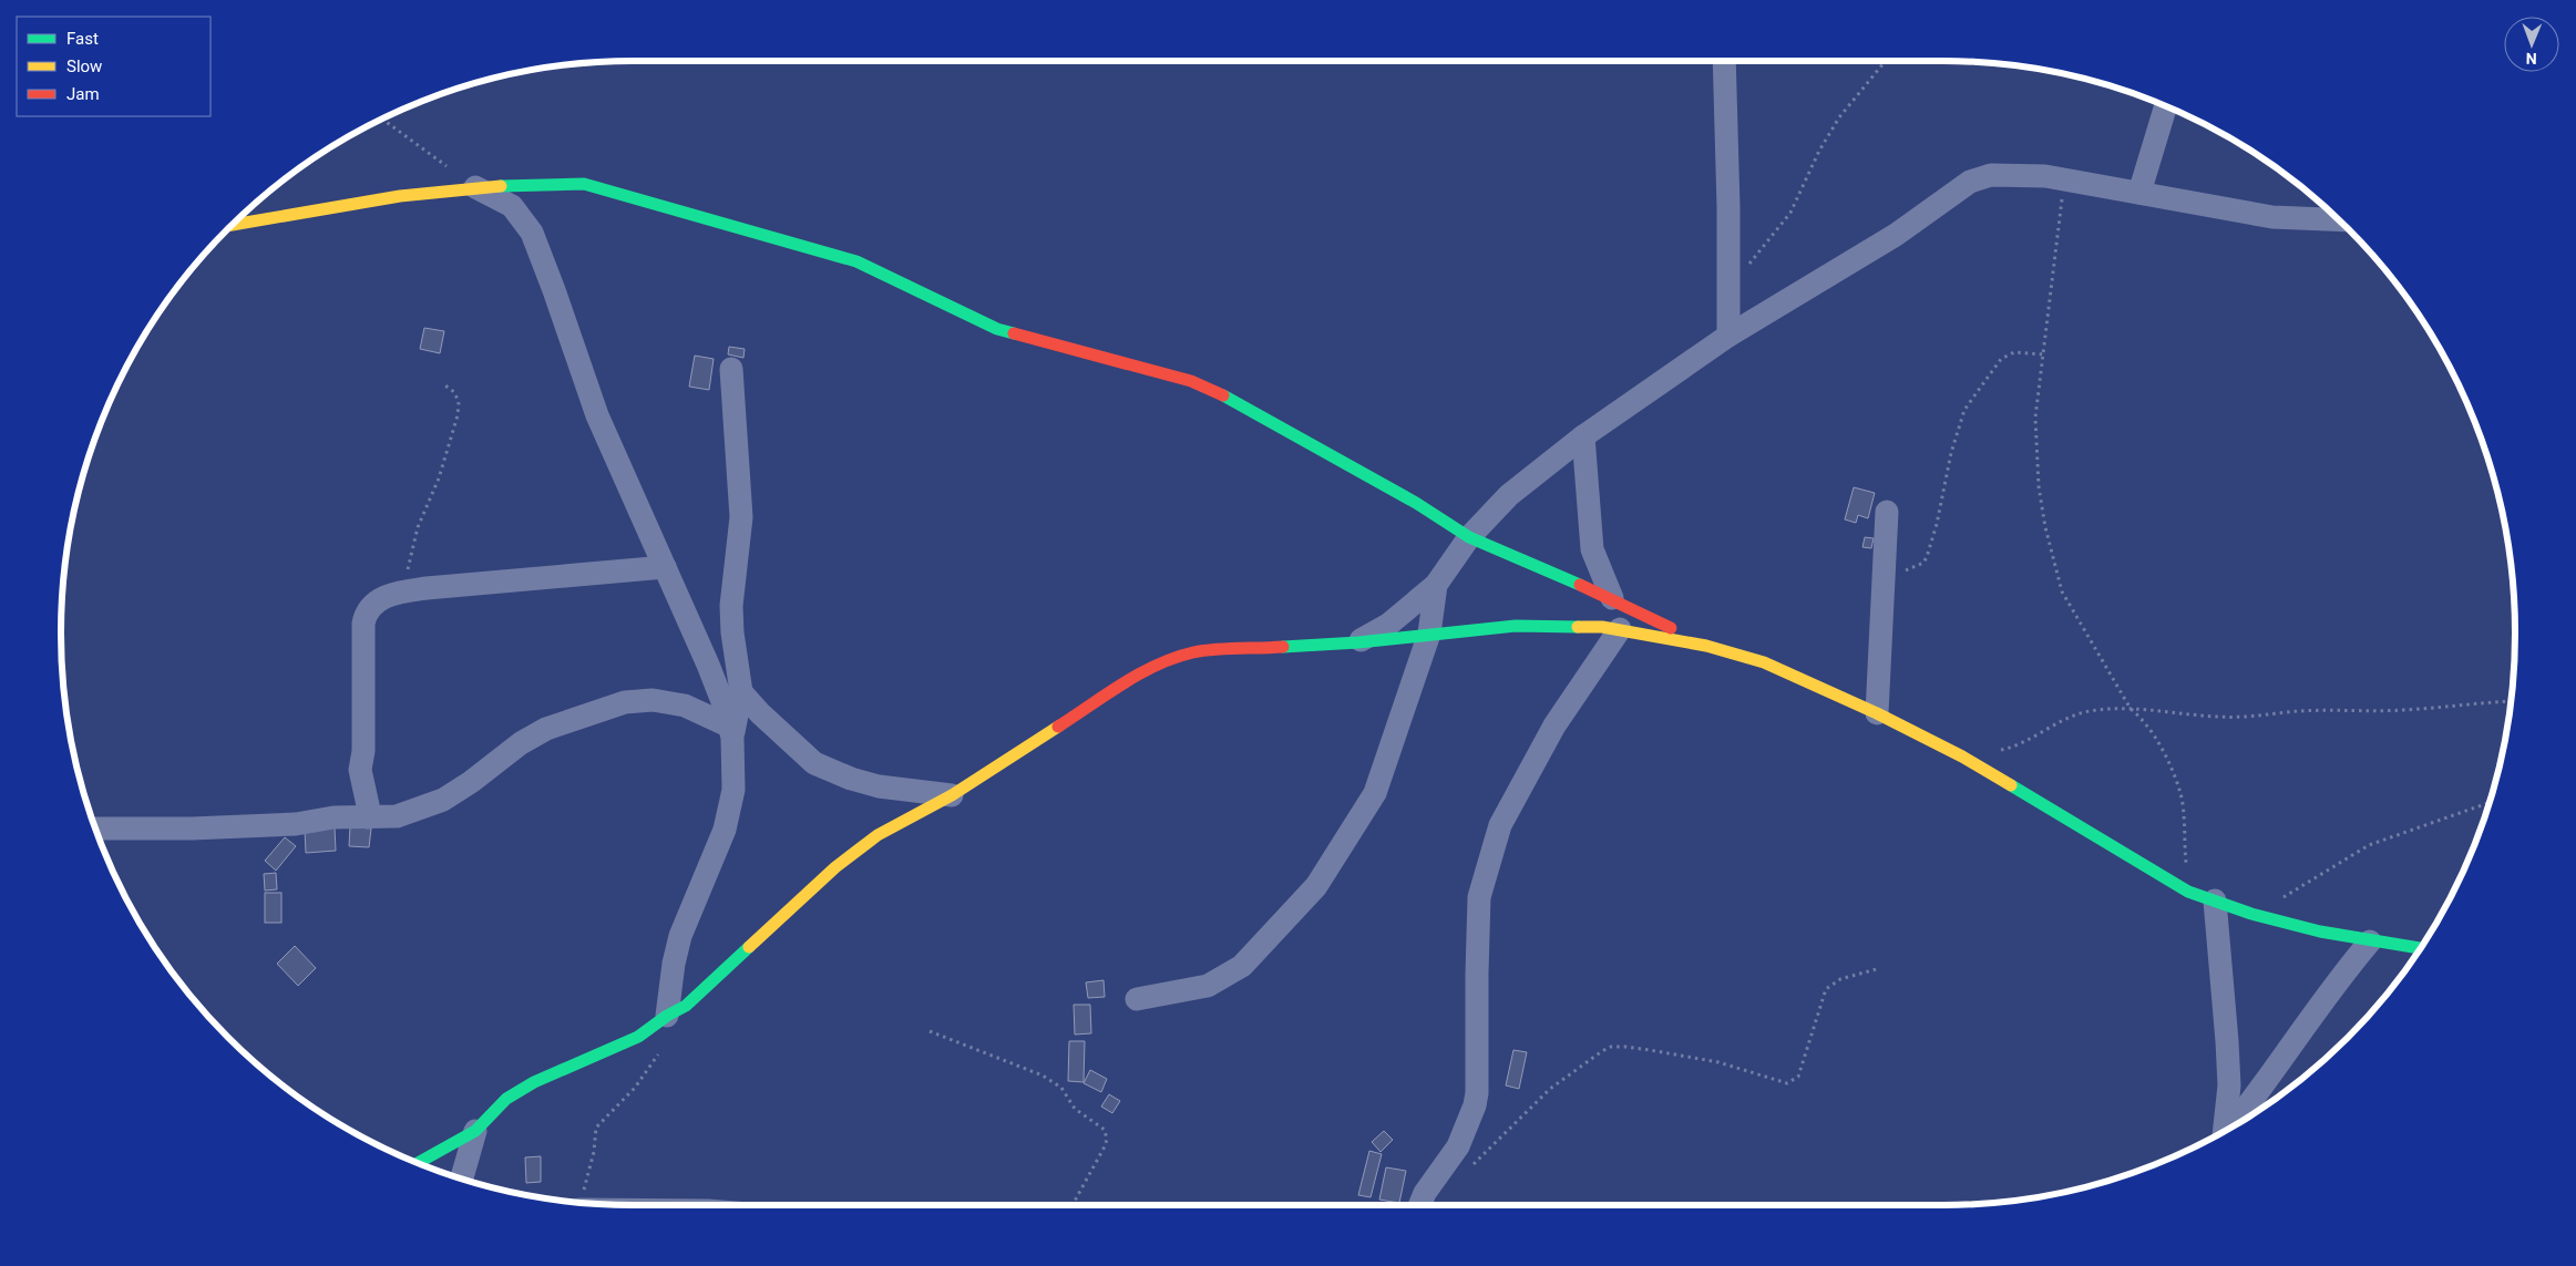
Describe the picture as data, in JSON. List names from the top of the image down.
{
  "legend": ["Fast", "Slow", "Jam"],
  "north": "bottom"
}
